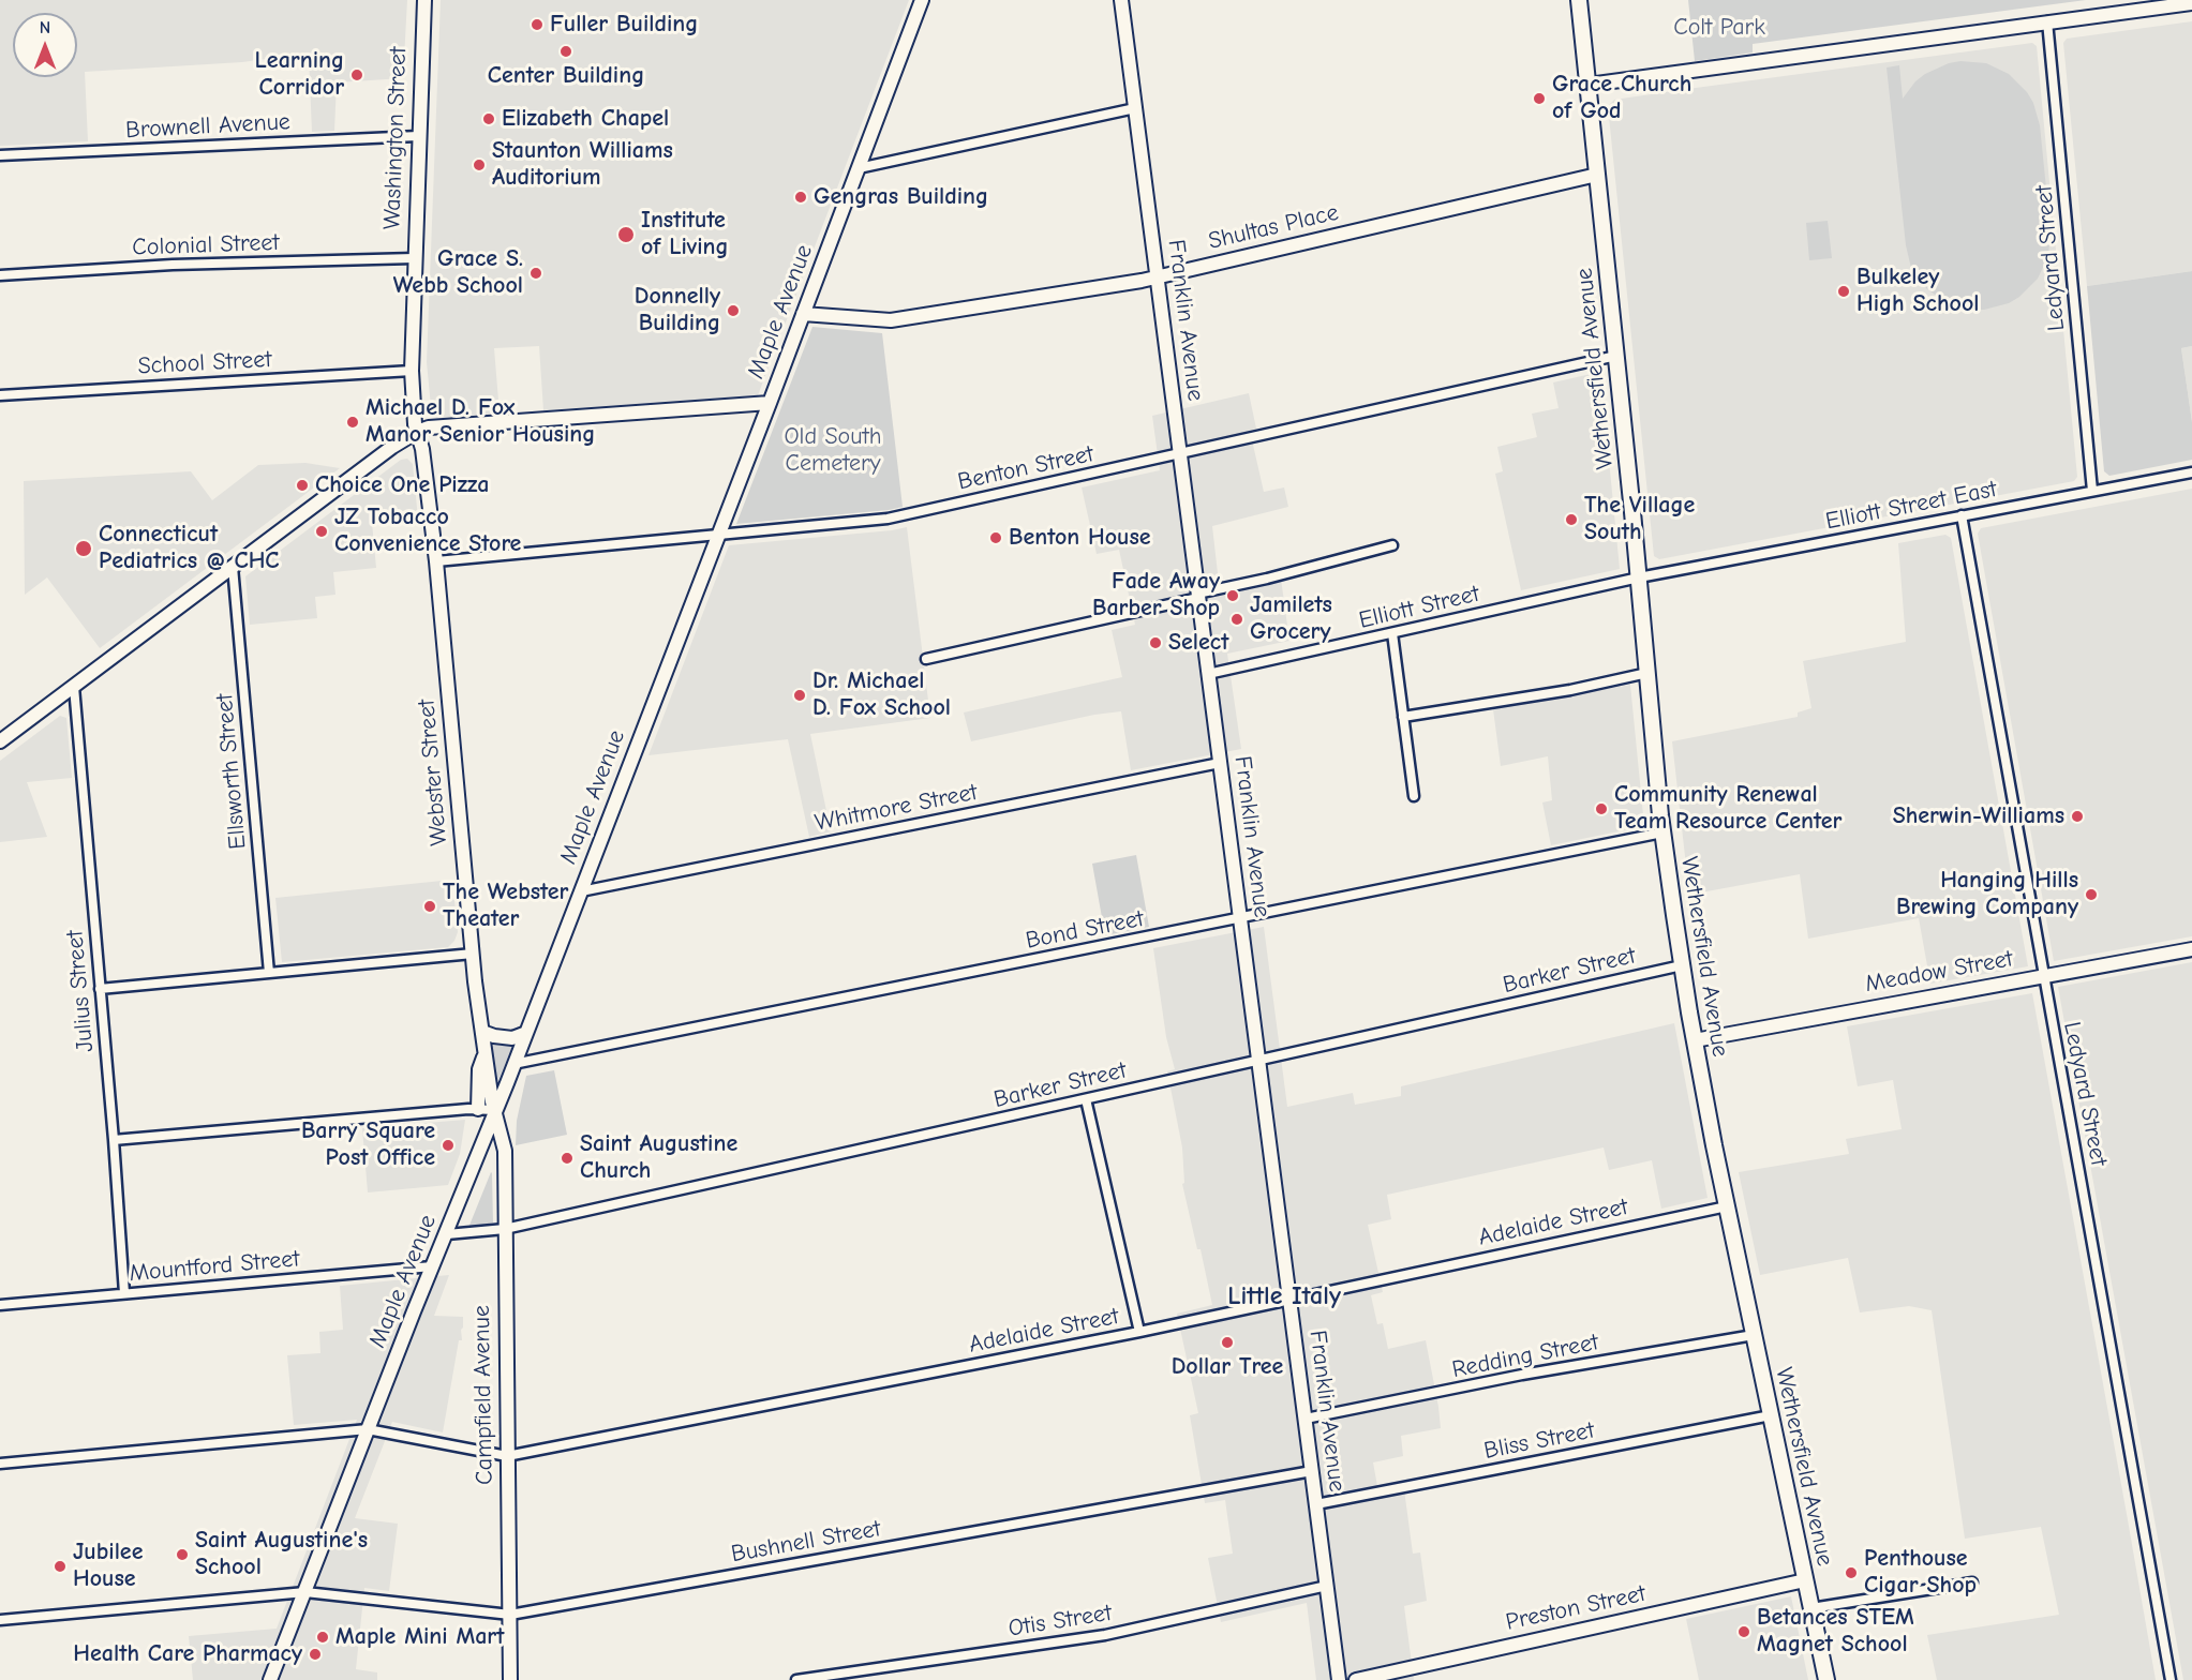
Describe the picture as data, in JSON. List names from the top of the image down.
{
  "streets": {
    "main road": [
      "Washington Street",
      "Shultas Place",
      "Maple Avenue",
      "Franklin Avenue",
      "Wethersfield Avenue",
      "Webster Street",
      "Meadow Street",
      "Campfield Avenue",
      "Preston Street"
    ],
    "street": [
      "Brownell Avenue",
      "Colonial Street",
      "Ledyard Street",
      "School Street",
      "Benton Street",
      "Elliott Street East",
      "Elliott Street",
      "Ellsworth Street",
      "Whitmore Street",
      "Bond Street",
      "Barker Street",
      "Julius Street",
      "Adelaide Street",
      "Mountford Street",
      "Redding Street",
      "Bliss Street",
      "Bushnell Street",
      "Otis Street"
    ]
  },
  "crossings": [
    ["Brownell Avenue", "Washington Street"],
    ["Washington Street", "Colonial Street"],
    ["Washington Street", "School Street"],
    ["Washington Street", "Webster Street"],
    ["Shultas Place", "Maple Avenue"],
    ["Shultas Place", "Franklin Avenue"],
    ["Shultas Place", "Wethersfield Avenue"],
    ["Ledyard Street", "Elliott Street East"],
    ["Ledyard Street", "Meadow Street"],
    ["Maple Avenue", "Benton Street"],
    ["Maple Avenue", "Webster Street"],
    ["Maple Avenue", "Whitmore Street"],
    ["Maple Avenue", "Bond Street"],
    ["Maple Avenue", "Barker Street"],
    ["Maple Avenue", "Adelaide Street"],
    ["Maple Avenue", "Mountford Street"],
    ["Maple Avenue", "Campfield Avenue"],
    ["Maple Avenue", "Bushnell Street"],
    ["Franklin Avenue", "Benton Street"],
    ["Franklin Avenue", "Elliott Street"],
    ["Franklin Avenue", "Whitmore Street"],
    ["Franklin Avenue", "Bond Street"],
    ["Franklin Avenue", "Barker Street"],
    ["Franklin Avenue", "Adelaide Street"],
    ["Franklin Avenue", "Redding Street"],
    ["Franklin Avenue", "Bliss Street"],
    ["Franklin Avenue", "Bushnell Street"],
    ["Franklin Avenue", "Otis Street"],
    ["Wethersfield Avenue", "Benton Street"],
    ["Wethersfield Avenue", "Elliott Street East"],
    ["Wethersfield Avenue", "Elliott Street"],
    ["Wethersfield Avenue", "Bond Street"],
    ["Wethersfield Avenue", "Barker Street"],
    ["Wethersfield Avenue", "Meadow Street"],
    ["Wethersfield Avenue", "Adelaide Street"],
    ["Wethersfield Avenue", "Redding Street"],
    ["Wethersfield Avenue", "Bliss Street"],
    ["Wethersfield Avenue", "Preston Street"],
    ["Benton Street", "Webster Street"],
    ["Elliott Street East", "Elliott Street"],
    ["Webster Street", "Campfield Avenue"],
    ["Barker Street", "Campfield Avenue"],
    ["Julius Street", "Mountford Street"],
    ["Adelaide Street", "Campfield Avenue"],
    ["Campfield Avenue", "Bushnell Street"]
  ],
  "districts": ["Little Italy"],
  "parks": ["Colt Park", "Old South Cemetery"],
  "places": [
    "Fuller Building",
    "Center Building",
    "Learning Corridor",
    "Grace Church of God",
    "Elizabeth Chapel",
    "Staunton Williams Auditorium",
    "Gengras Building",
    "Institute of Living",
    "Grace S. Webb School",
    "Bulkeley High School",
    "Donnelly Building",
    "Michael D. Fox Manor Senior Housing",
    "Choice One Pizza",
    "The Village South",
    "JZ Tobacco Convenience Store",
    "Benton House",
    "Connecticut Pediatrics @ CHC",
    "Fade Away Barber Shop",
    "Jamilets Grocery",
    "Select",
    "Dr. Michael D. Fox School",
    "Community Renewal Team Resource Center",
    "Sherwin-Williams",
    "Hanging Hills Brewing Company",
    "The Webster Theater",
    "Barry Square Post Office",
    "Saint Augustine Church",
    "Dollar Tree",
    "Saint Augustine's School",
    "Jubilee House",
    "Penthouse Cigar Shop",
    "Betances STEM Magnet School",
    "Maple Mini Mart",
    "Health Care Pharmacy"
  ],
  "north": "top"
}
